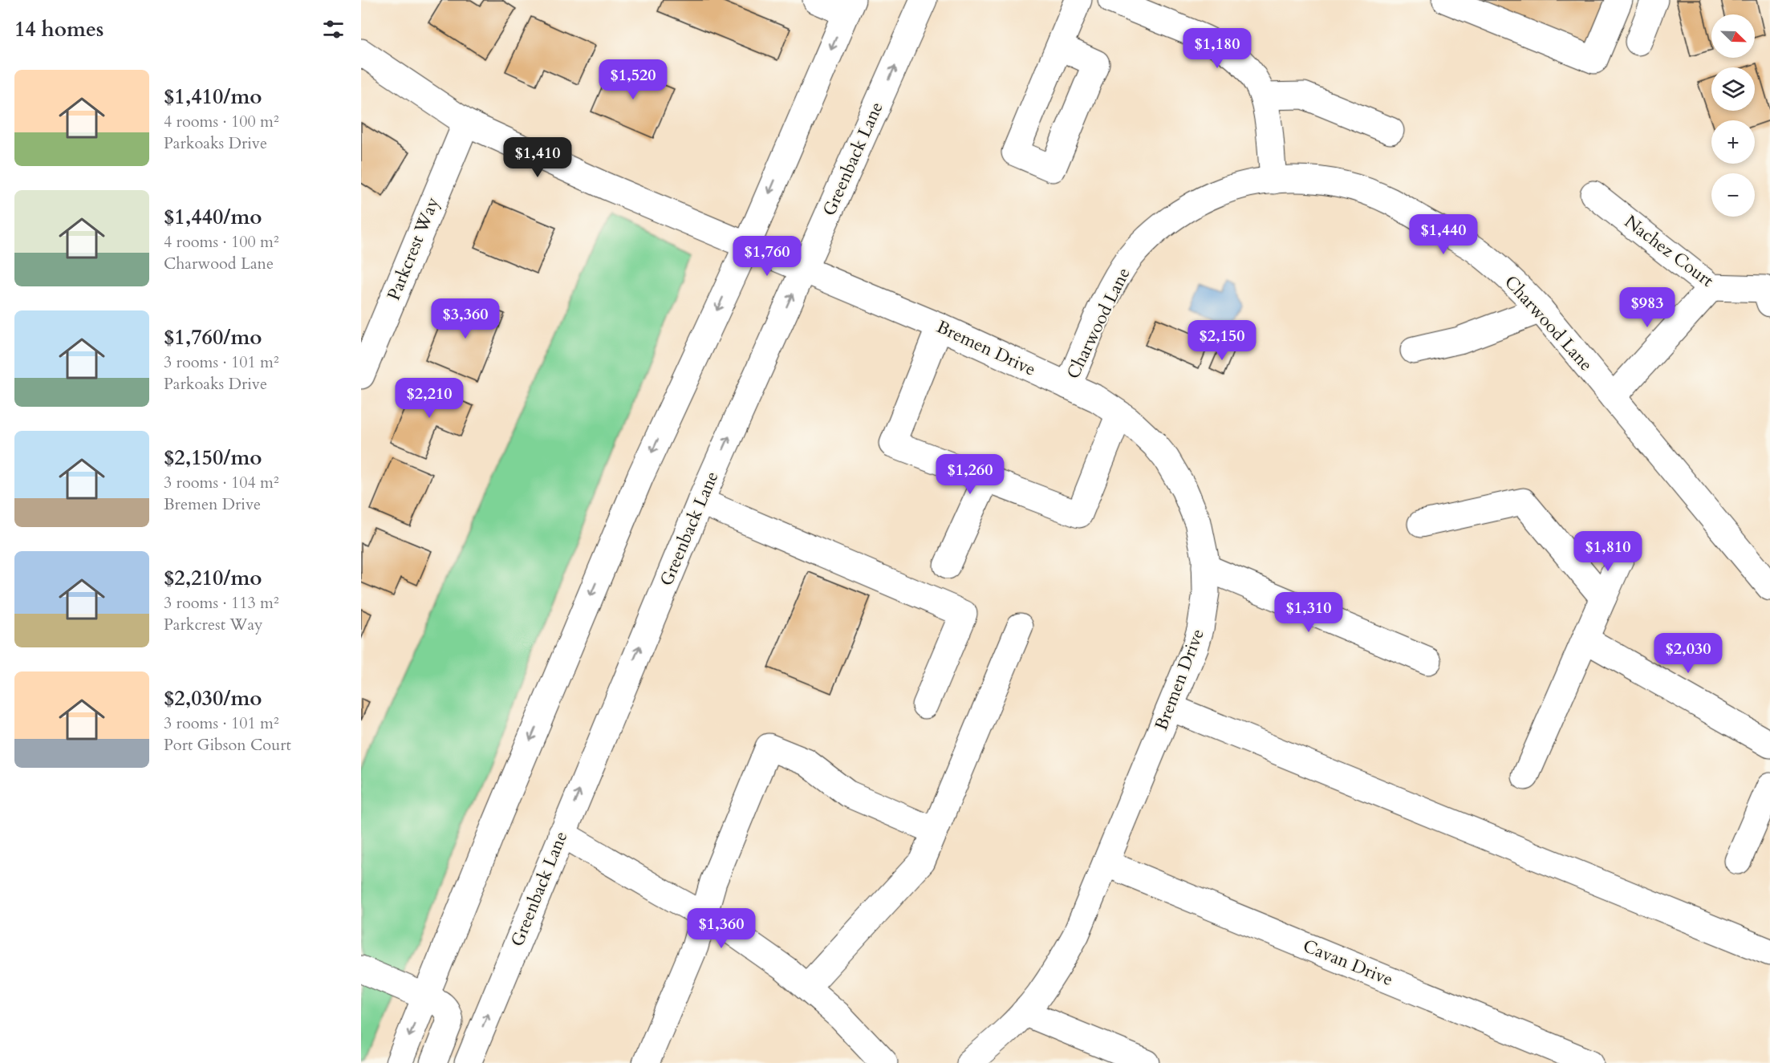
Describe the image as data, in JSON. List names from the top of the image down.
{
  "streets": {
    "street": [
      "Greenback Lane",
      "Parkcrest Way",
      "Nachez Court",
      "Charwood Lane",
      "Bremen Drive",
      "Cavan Drive"
    ]
  },
  "crossings": [
    ["Greenback Lane", "Bremen Drive"],
    ["Parkcrest Way", "Bremen Drive"],
    ["Charwood Lane", "Bremen Drive"],
    ["Bremen Drive", "Cavan Drive"]
  ],
  "north": "bottom right",
  "page": {
    "heading": "14 homes",
    "map_buttons": ["+", "−"],
    "price": [
      "$1,180",
      "$1,520",
      "$1,410",
      "$1,440",
      "$1,760",
      "$983",
      "$3,360",
      "$2,150",
      "$2,210",
      "$1,260",
      "$1,810",
      "$1,310",
      "$2,030",
      "$1,360"
    ],
    "list": [
      {
        "name": "$1,410/mo",
        "note": "4 rooms · 100 m² · Parkoaks Drive"
      },
      {
        "name": "$1,440/mo",
        "note": "4 rooms · 100 m² · Charwood Lane"
      },
      {
        "name": "$1,760/mo",
        "note": "3 rooms · 101 m² · Parkoaks Drive"
      },
      {
        "name": "$2,150/mo",
        "note": "3 rooms · 104 m² · Bremen Drive"
      },
      {
        "name": "$2,210/mo",
        "note": "3 rooms · 113 m² · Parkcrest Way"
      },
      {
        "name": "$2,030/mo",
        "note": "3 rooms · 101 m² · Port Gibson Court"
      }
    ]
  }
}
